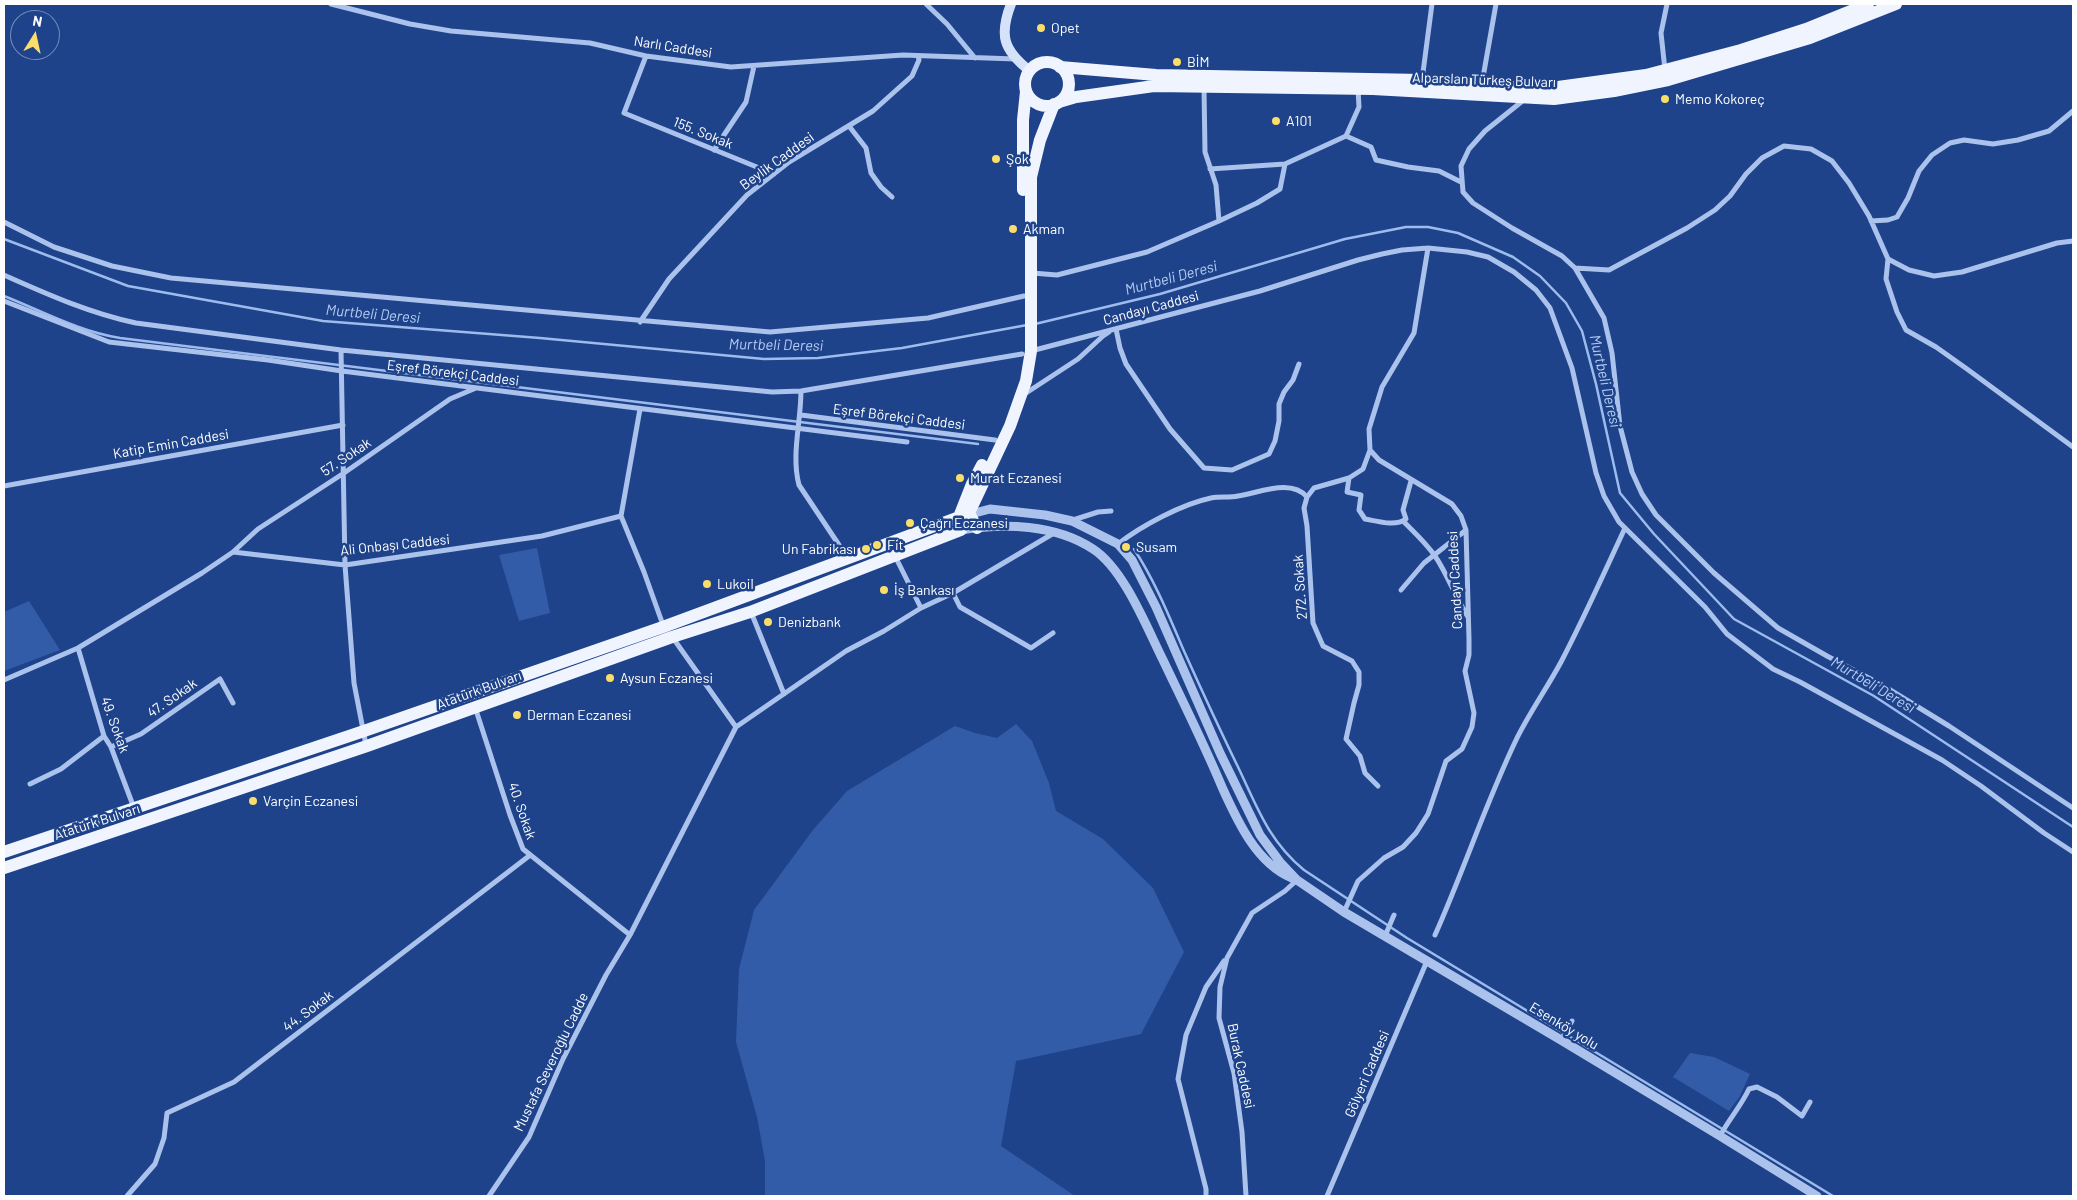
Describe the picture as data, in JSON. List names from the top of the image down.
{
  "streets": {
    "main road": ["Alparslan Türkeş Bulvarı", "Atatürk Bulvarı"],
    "street": [
      "Narlı Caddesi",
      "155. Sokak",
      "Beylik Caddesi",
      "Candayı Caddesi",
      "Eşref Börekçi Caddesi",
      "Katip Emin Caddesi",
      "57. Sokak",
      "Ali Onbaşı Caddesi",
      "272. Sokak",
      "47. Sokak",
      "49. Sokak",
      "40. Sokak",
      "44. Sokak",
      "Esenköy yolu",
      "Mustafa Severoğlu Cadde",
      "Burak Caddesi",
      "Gölyeri Caddesi"
    ]
  },
  "crossings": [
    ["Narlı Caddesi", "155. Sokak"],
    ["Narlı Caddesi", "Beylik Caddesi"],
    ["155. Sokak", "Beylik Caddesi"],
    ["Candayı Caddesi", "Esenköy yolu"],
    ["Eşref Börekçi Caddesi", "57. Sokak"],
    ["57. Sokak", "Ali Onbaşı Caddesi"],
    ["Atatürk Bulvarı", "49. Sokak"],
    ["Atatürk Bulvarı", "40. Sokak"],
    ["47. Sokak", "49. Sokak"],
    ["40. Sokak", "44. Sokak"],
    ["40. Sokak", "Mustafa Severoğlu Cadde"],
    ["Esenköy yolu", "Burak Caddesi"],
    ["Esenköy yolu", "Gölyeri Caddesi"]
  ],
  "water": ["Murtbeli Deresi"],
  "places": [
    "Opet",
    "BİM",
    "Memo Kokoreç",
    "A101",
    "Şok",
    "Akman",
    "Murat Eczanesi",
    "Çağrı Eczanesi",
    "Fit",
    "Susam",
    "Un Fabrikası",
    "Lukoil",
    "İş Bankası",
    "Denizbank",
    "Aysun Eczanesi",
    "Derman Eczanesi",
    "Varçin Eczanesi"
  ],
  "north": "top"
}
